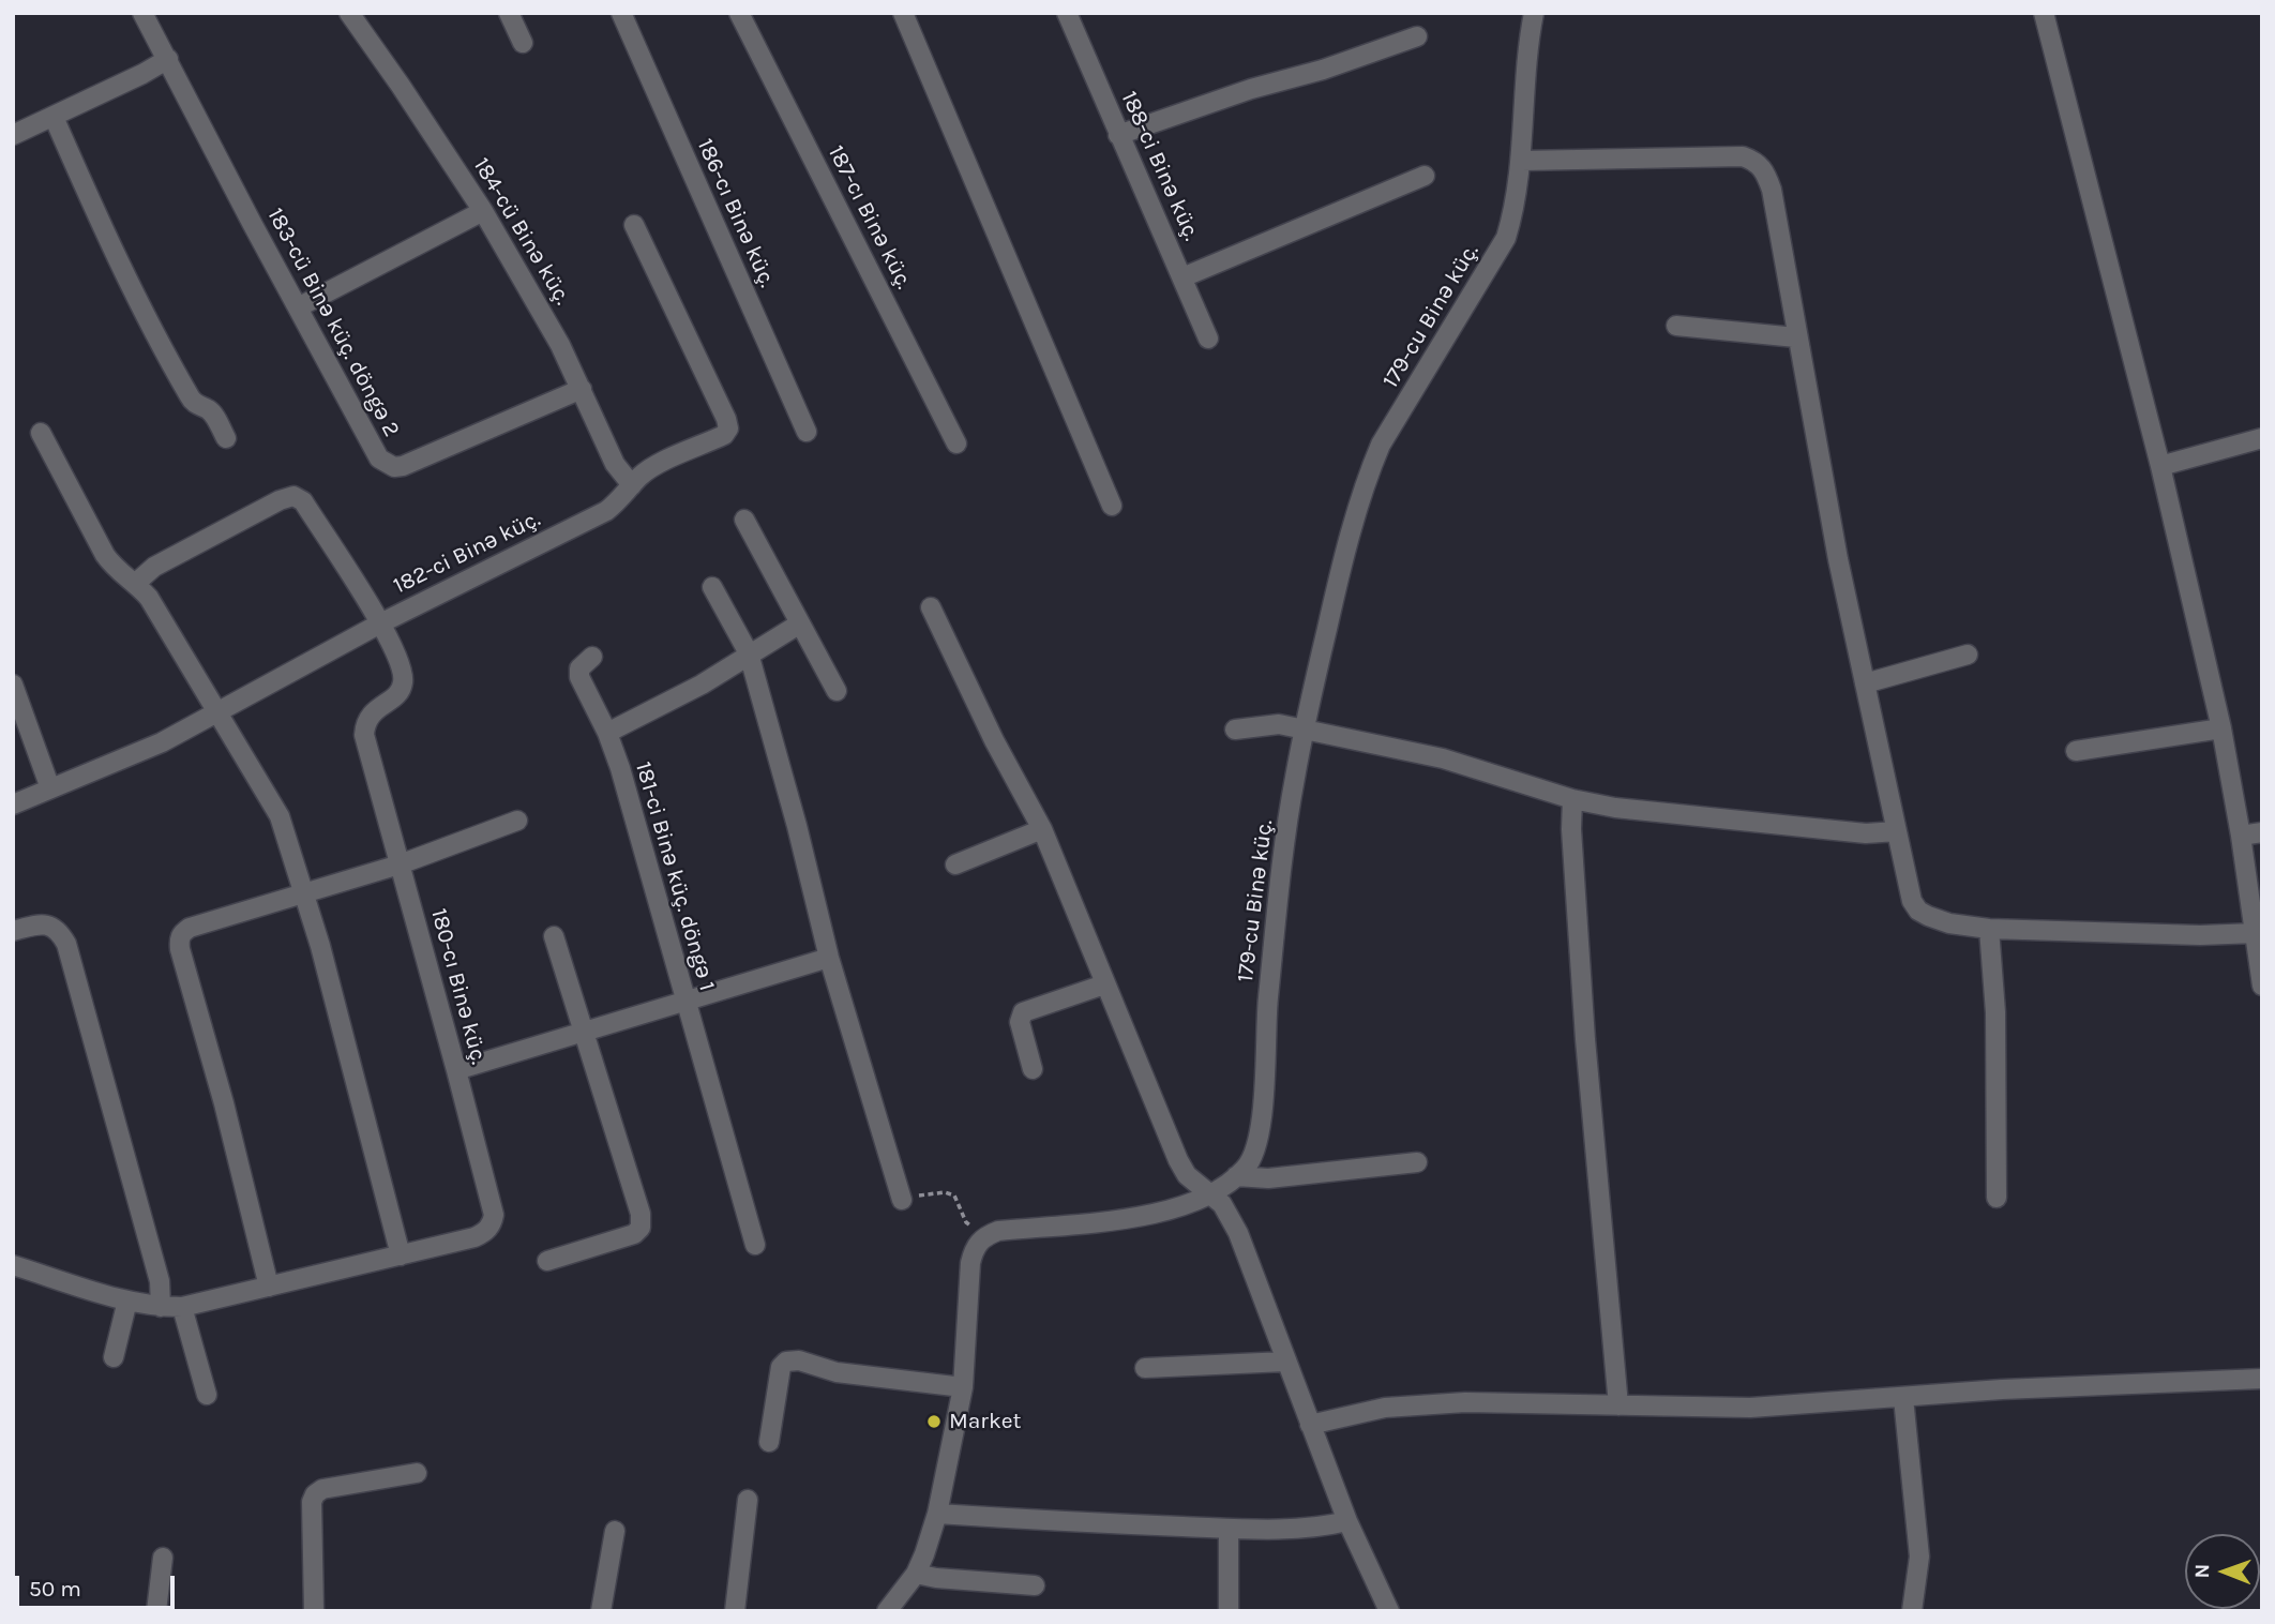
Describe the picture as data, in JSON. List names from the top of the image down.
{
  "streets": {
    "street": [
      "188-ci Binə küç.",
      "186-cı Binə küç.",
      "187-cı Binə küç.",
      "184-cü Binə küç.",
      "179-cu Binə küç.",
      "183-cü Binə küç. döngə 2",
      "182-ci Binə küç.",
      "181-ci Binə küç. döngə 1",
      "180-cı Binə küç."
    ]
  },
  "crossings": [
    ["184-cü Binə küç.", "183-cü Binə küç. döngə 2"],
    ["184-cü Binə küç.", "182-ci Binə küç."],
    ["182-ci Binə küç.", "180-cı Binə küç."]
  ],
  "places": ["Market"],
  "scale_bar": "50 m",
  "north": "left"
}
